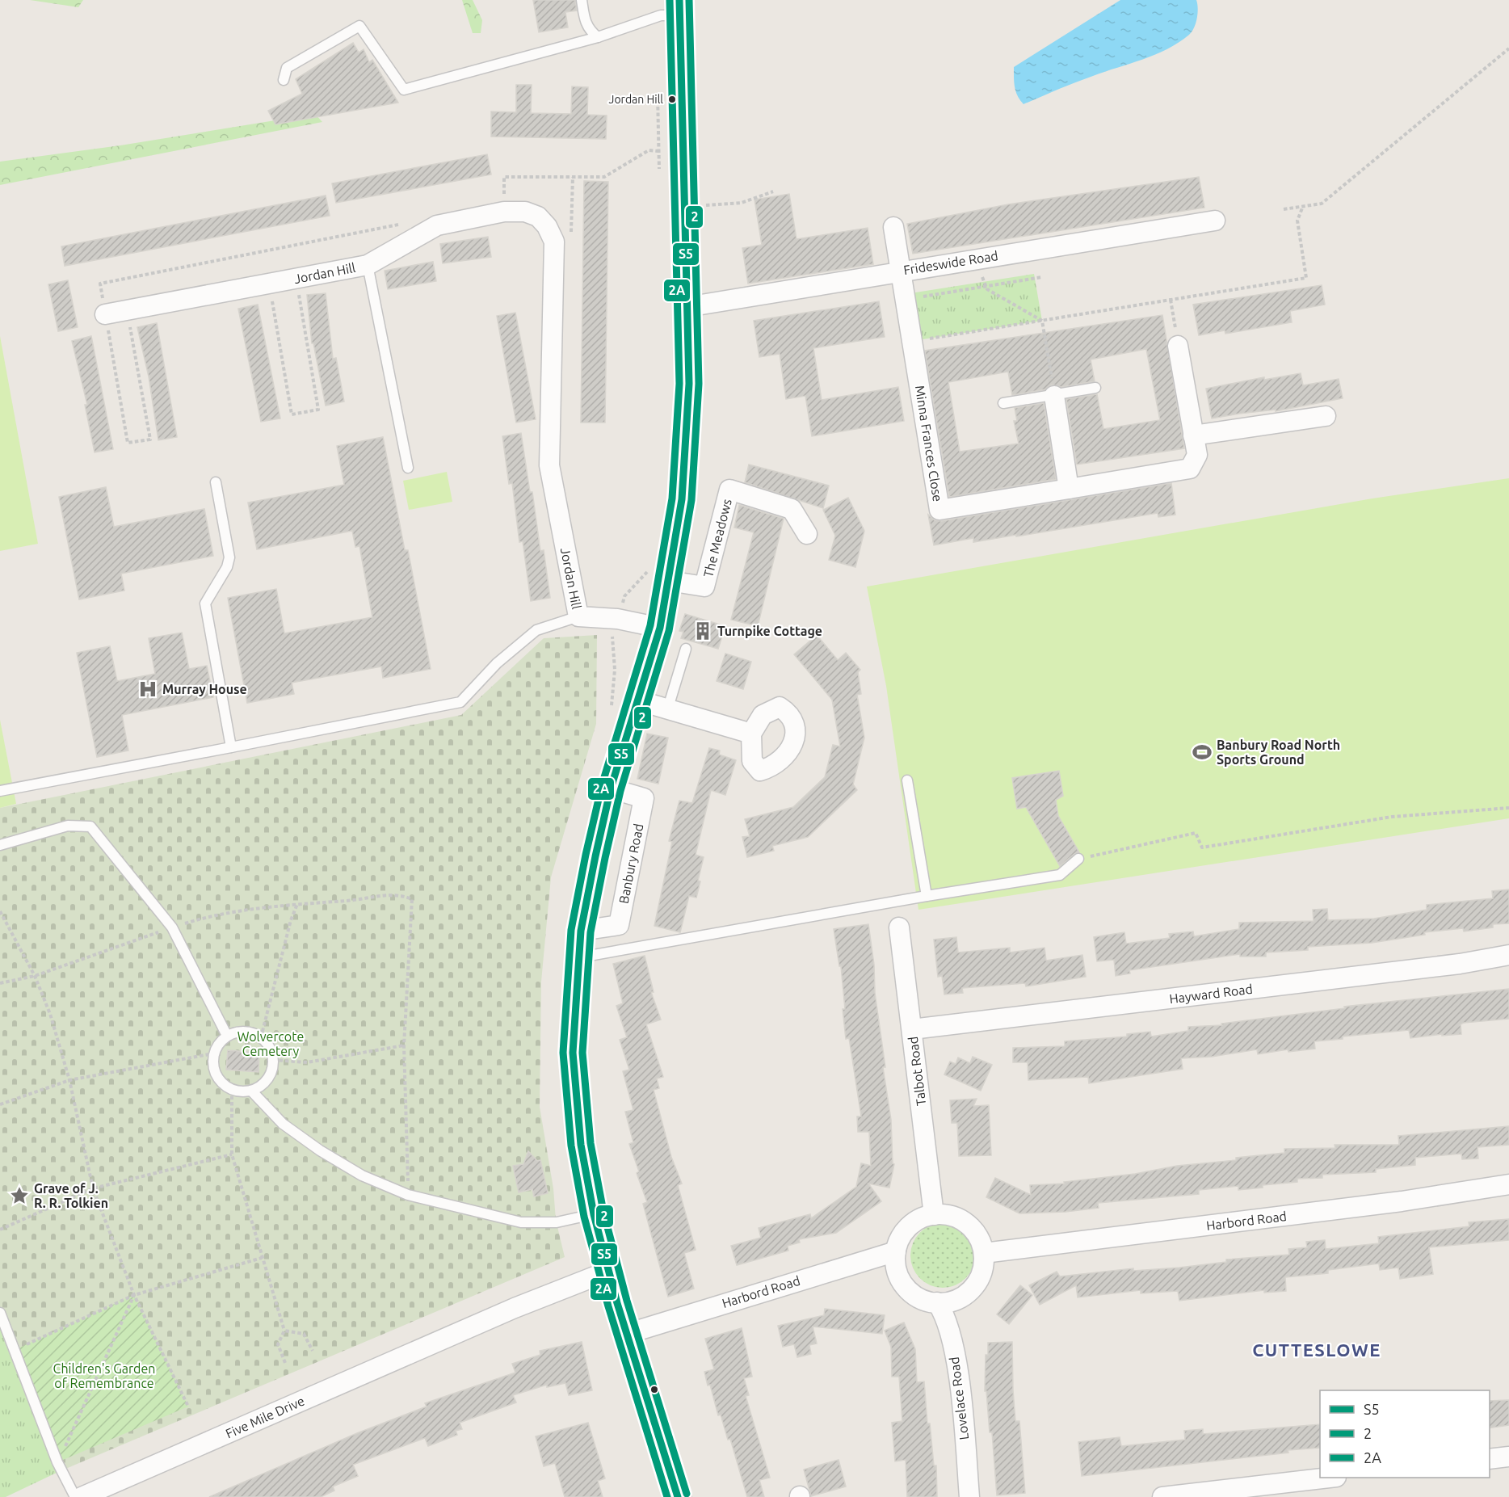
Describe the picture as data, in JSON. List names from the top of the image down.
{
  "streets": {
    "street": [
      "Frideswide Road",
      "Jordan Hill",
      "Minna Frances Close",
      "The Meadows",
      "Banbury Road",
      "Hayward Road",
      "Talbot Road",
      "Harbord Road",
      "Lovelace Road",
      "Five Mile Drive"
    ]
  },
  "crossings": [
    ["Frideswide Road", "Minna Frances Close"],
    ["Hayward Road", "Talbot Road"],
    ["Talbot Road", "Harbord Road"],
    ["Talbot Road", "Lovelace Road"],
    ["Harbord Road", "Lovelace Road"]
  ],
  "districts": ["CUTTESLOWE"],
  "parks": ["Wolvercote Cemetery", "Children's Garden of Remembrance"],
  "places": {
    "other": ["Jordan Hill"],
    "building": ["Turnpike Cottage"],
    "hospital": ["Murray House"],
    "sports": ["Banbury Road North Sports Ground"],
    "place": ["Grave of J. R. R. Tolkien"]
  },
  "lines": ["transit line S5", "transit line 2", "transit line 2A"],
  "legend": ["S5", "2", "2A"]
}
